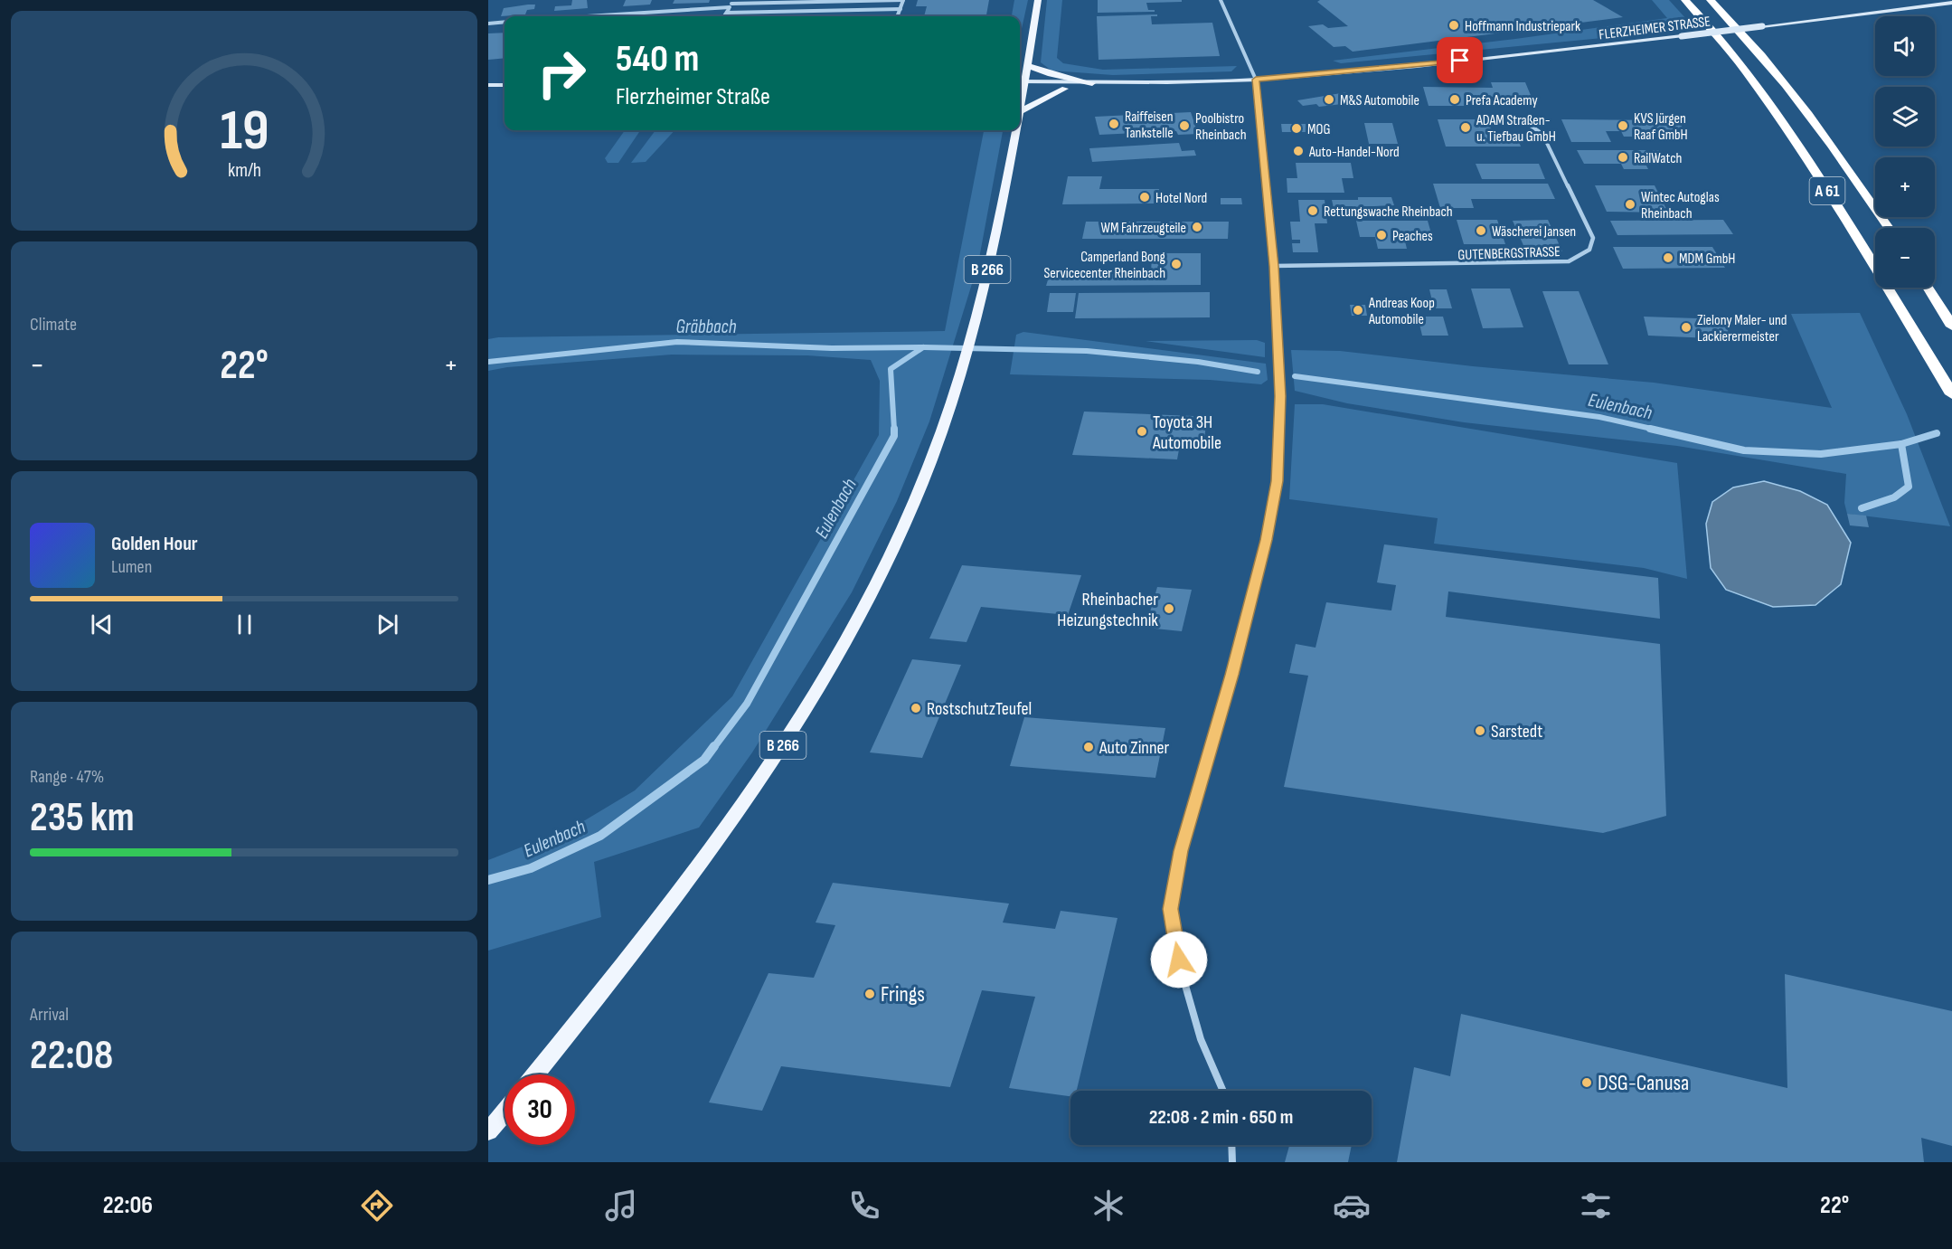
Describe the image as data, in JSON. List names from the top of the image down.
{
  "streets": {
    "highway": ["A 61"],
    "main road": ["FLERZHEIMER STRASSE", "B 266"],
    "street": ["GUTENBERGSTRASSE"]
  },
  "crossings": [
    ["FLERZHEIMER STRASSE", "B 266"]
  ],
  "water": ["Gräbbach", "Eulenbach"],
  "places": [
    "Hoffmann Industriepark",
    "M&S Automobile",
    "Prefa Academy",
    "Raiffeisen Tankstelle",
    "Poolbistro Rheinbach",
    "KVS Jürgen Raaf GmbH",
    "ADAM Straßen- u. Tiefbau GmbH",
    "MOG",
    "Auto-Handel-Nord",
    "RailWatch",
    "Hotel Nord",
    "Wintec Autoglas Rheinbach",
    "Rettungswache Rheinbach",
    "WM Fahrzeugteile",
    "Wäscherei Jansen",
    "Peaches",
    "MDM GmbH",
    "Camperland Bong Servicecenter Rheinbach",
    "Andreas Koop Automobile",
    "Zielony Maler- und Lackierermeister",
    "Toyota 3H Automobile",
    "Rheinbacher Heizungstechnik",
    "RostschutzTeufel",
    "Sarstedt",
    "Auto Zinner",
    "Frings",
    "DSG-Canusa"
  ],
  "page": {
    "map_buttons": ["+", "−"],
    "turn": ["540 m", "Flerzheimer Straße"],
    "tile": [
      "Climate",
      ["Range · 47%", "235 km"],
      ["Arrival", "22:08"]
    ],
    "heat": ["−", "22°", "+"],
    "song": ["Golden Hour", "Lumen"],
    "limit": "30",
    "trip": "22:08 · 2 min · 650 m",
    "tabs": ["22:06", "22°"],
    "gauge": ["19", "km/h"]
  }
}
